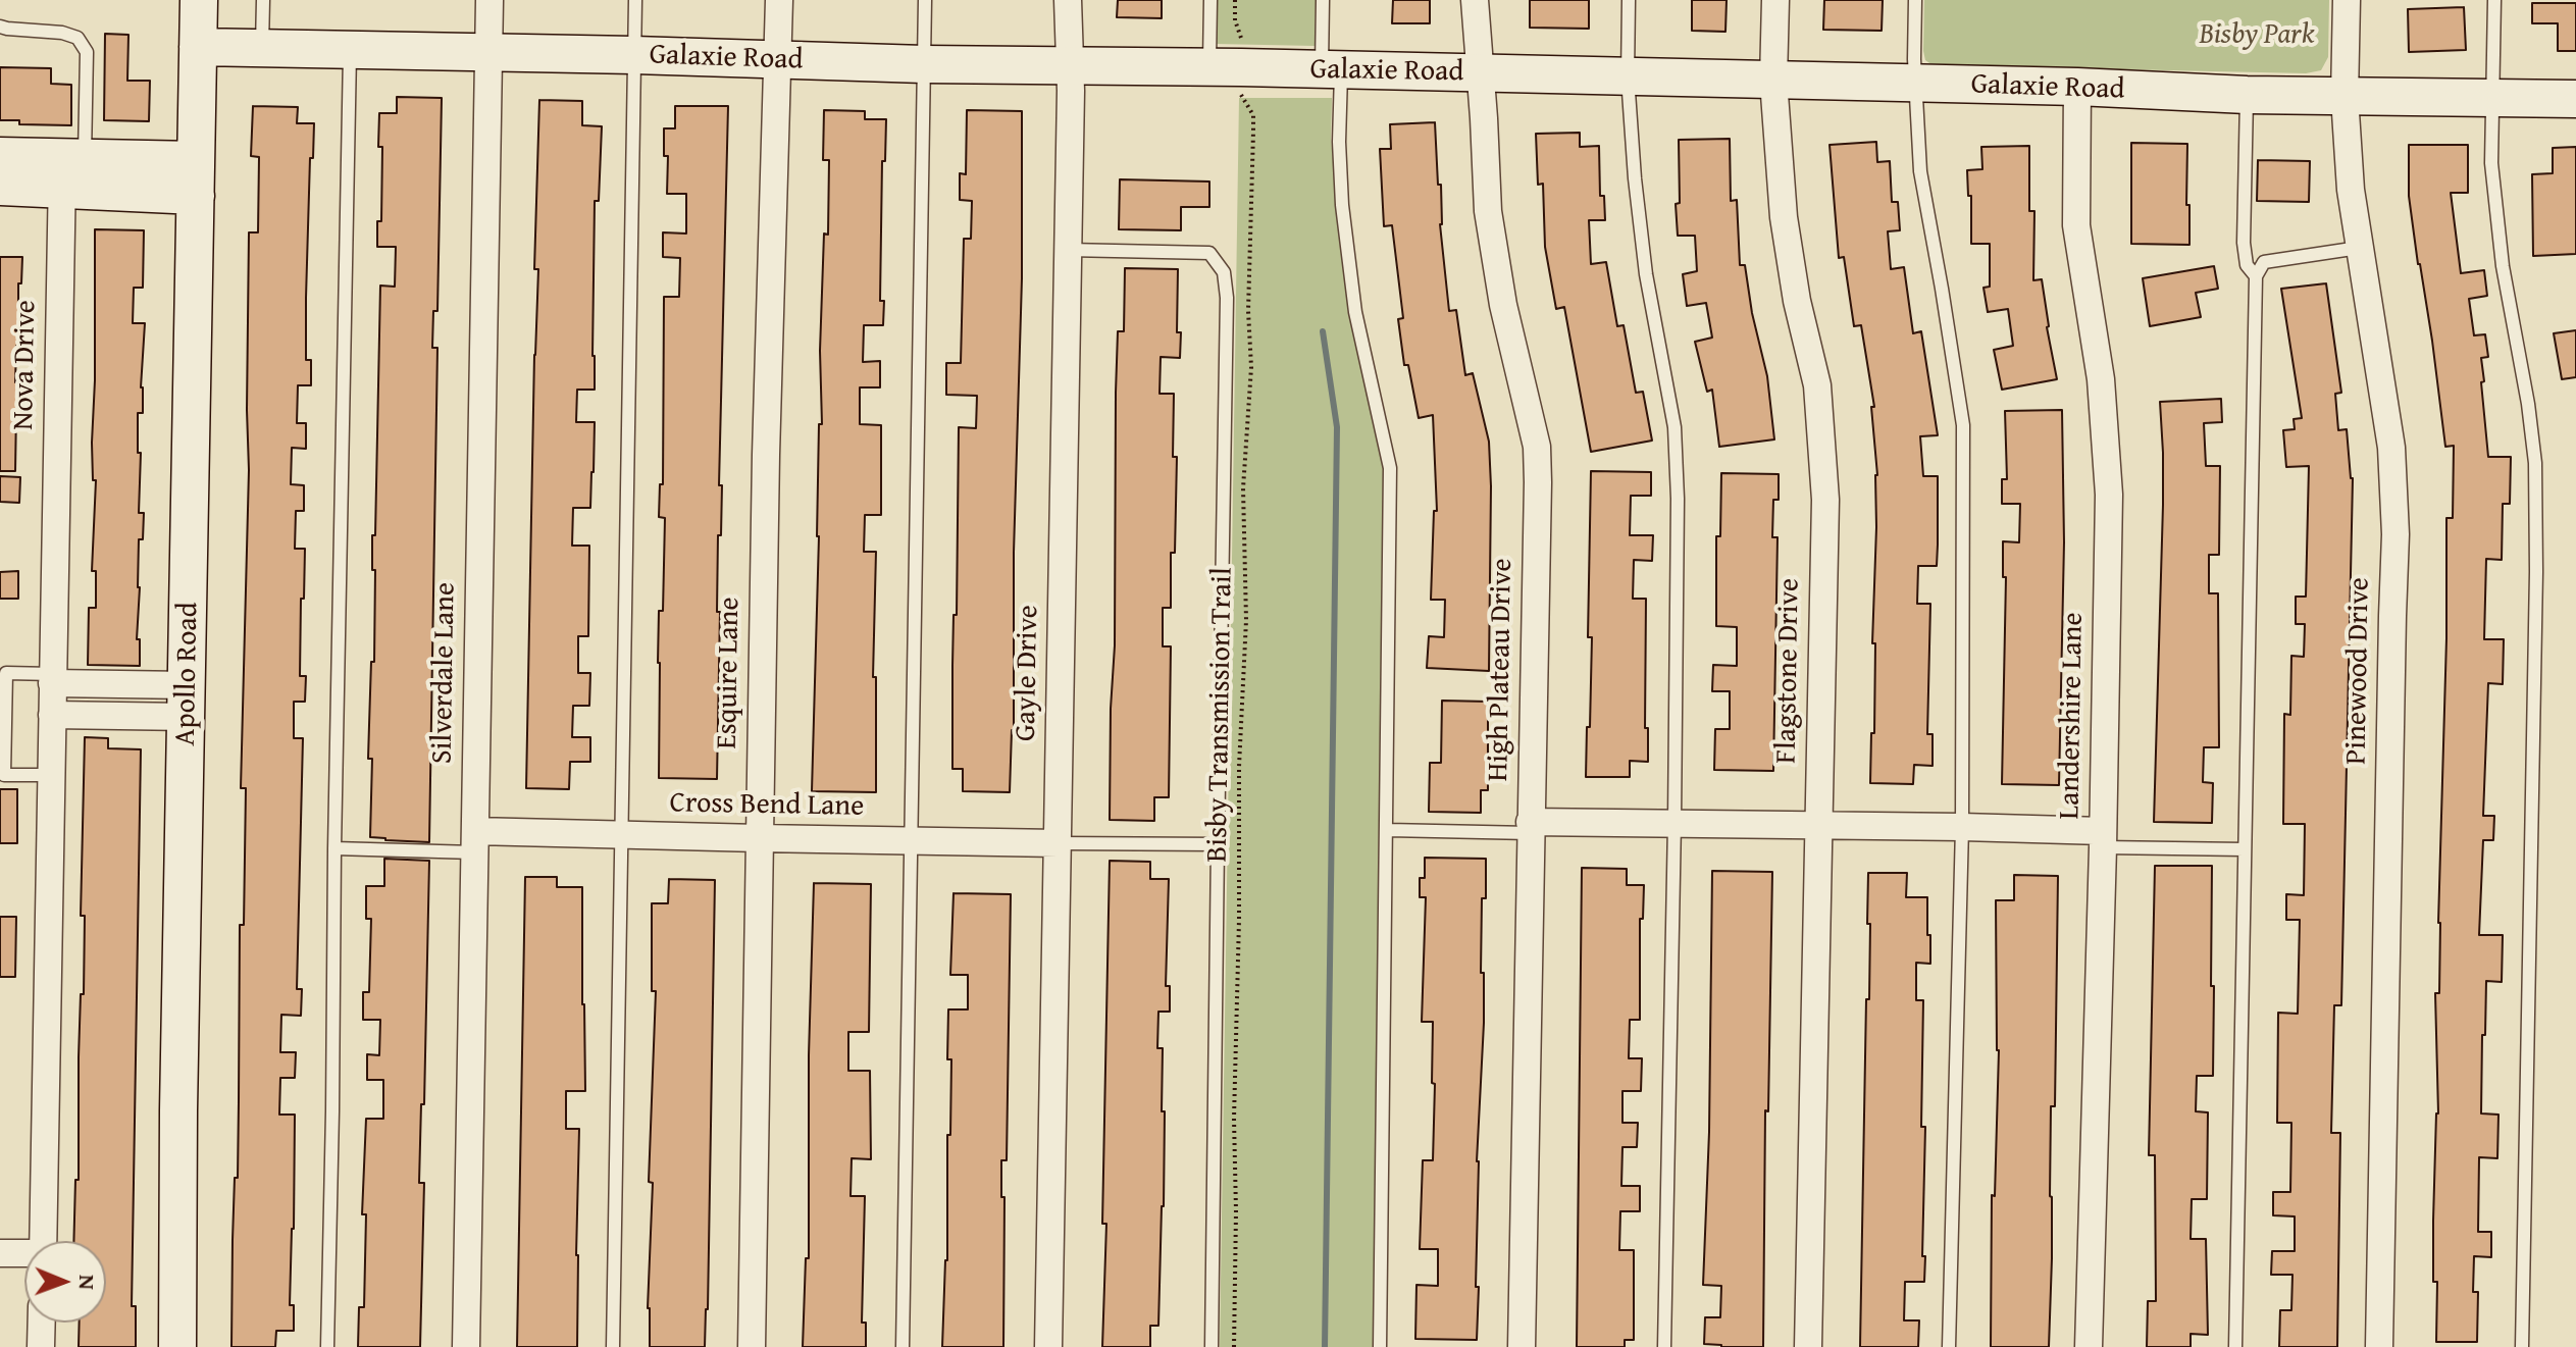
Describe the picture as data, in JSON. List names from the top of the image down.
{
  "streets": {
    "street": [
      "Galaxie Road",
      "Nova Drive",
      "High Plateau Drive",
      "Flagstone Drive",
      "Pinewood Drive",
      "Silverdale Lane",
      "Esquire Lane",
      "Gayle Drive",
      "Apollo Road",
      "Landershire Lane",
      "Cross Bend Lane"
    ],
    "path": ["Bisby Transmission Trail"]
  },
  "crossings": [
    ["Galaxie Road", "High Plateau Drive"],
    ["Galaxie Road", "Flagstone Drive"],
    ["Galaxie Road", "Pinewood Drive"],
    ["Galaxie Road", "Silverdale Lane"],
    ["Galaxie Road", "Esquire Lane"],
    ["Galaxie Road", "Gayle Drive"],
    ["Galaxie Road", "Apollo Road"],
    ["Galaxie Road", "Landershire Lane"],
    ["Silverdale Lane", "Cross Bend Lane"],
    ["Esquire Lane", "Cross Bend Lane"],
    ["Gayle Drive", "Cross Bend Lane"]
  ],
  "parks": ["Bisby Park"],
  "north": "right"
}
